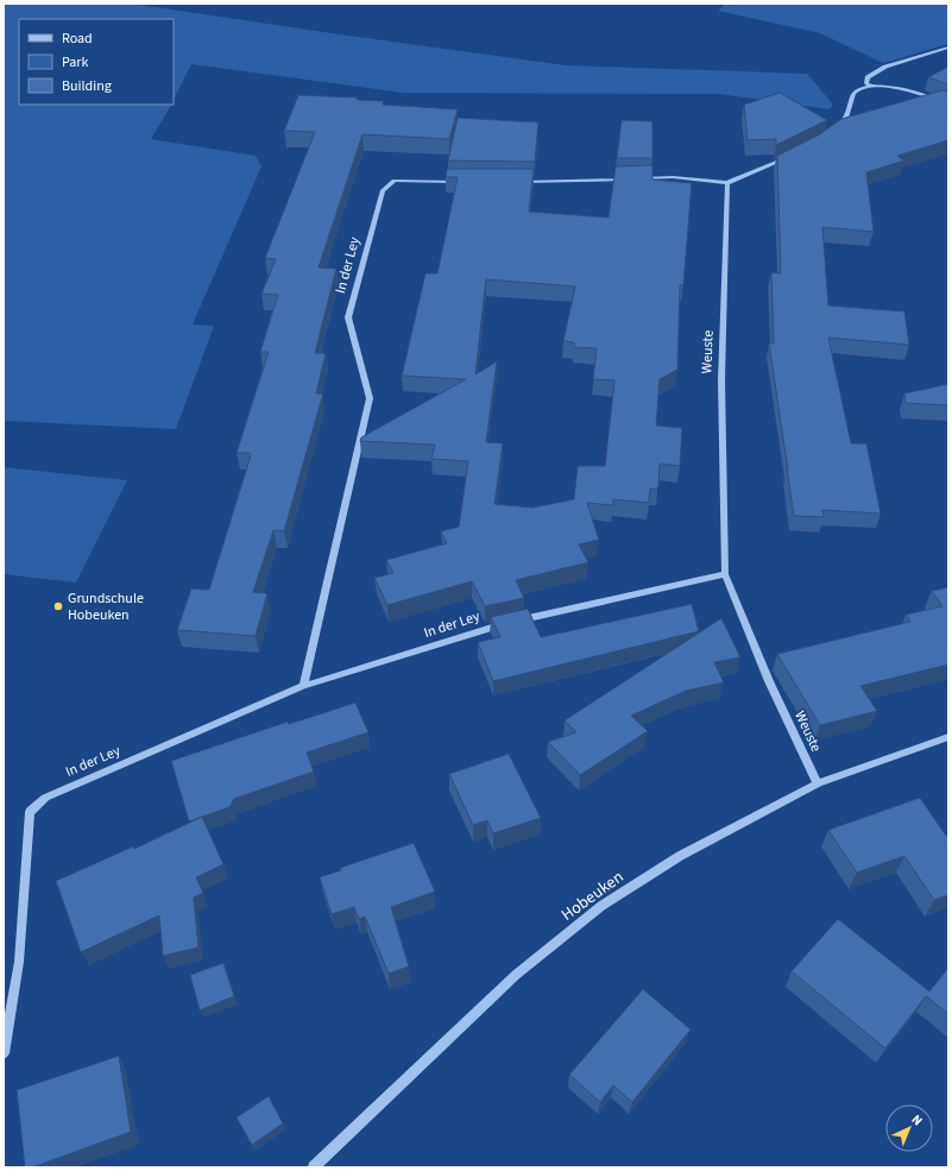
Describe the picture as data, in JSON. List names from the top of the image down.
{
  "streets": {
    "street": ["In der Ley", "Weuste", "Hobeuken"]
  },
  "crossings": [
    ["In der Ley", "Weuste"],
    ["Weuste", "Hobeuken"]
  ],
  "places": ["Grundschule Hobeuken"],
  "legend": ["Road", "Park", "Building"],
  "north": "top right"
}
